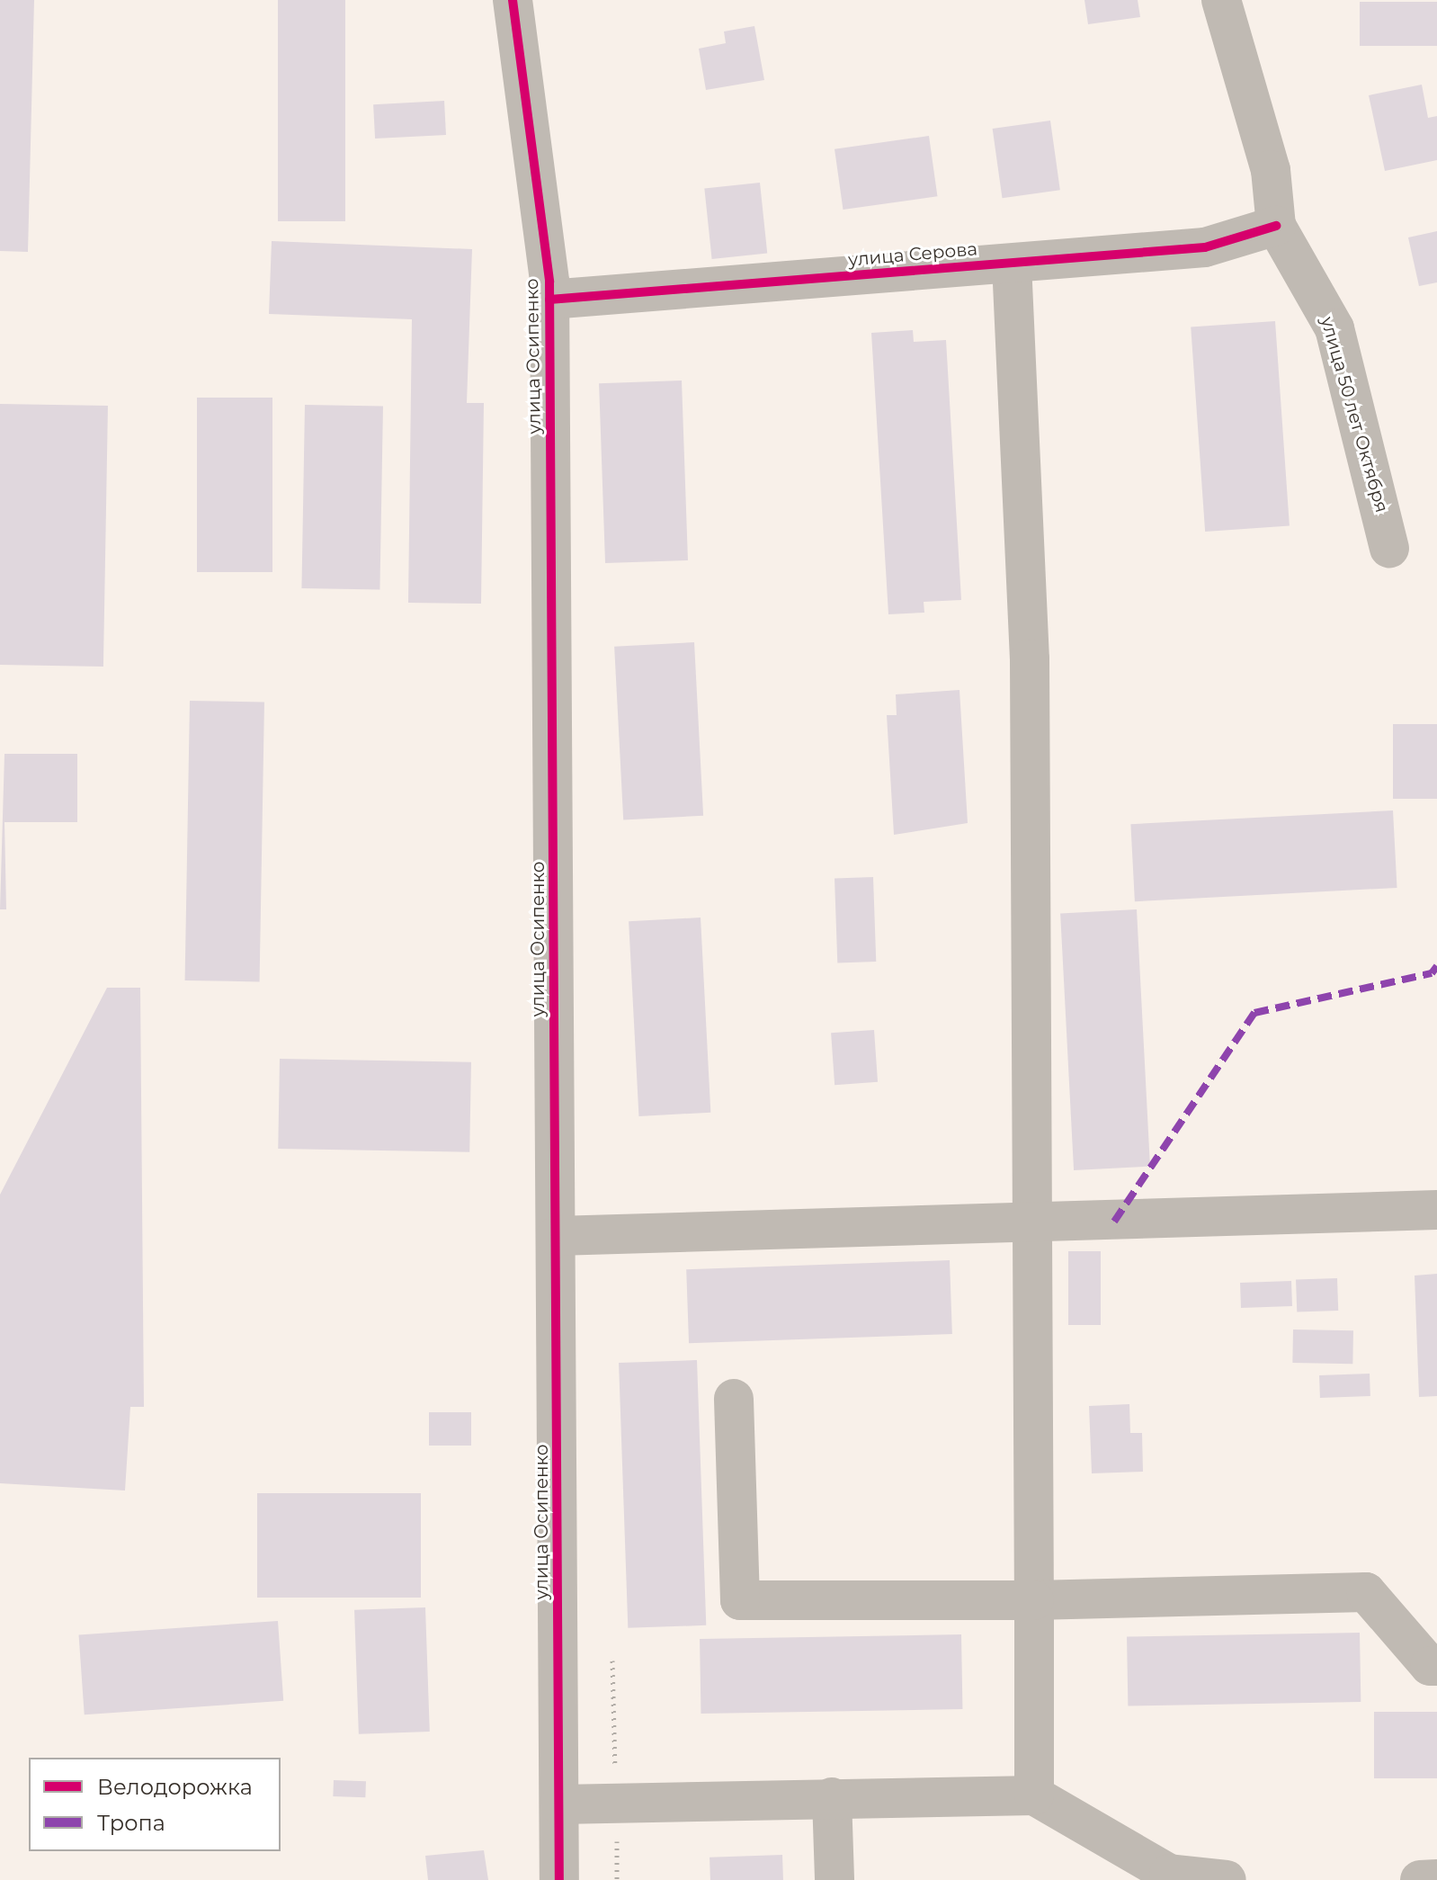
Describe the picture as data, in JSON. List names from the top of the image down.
{
  "streets": {
    "street": ["улица Серова", "улица Осипенко", "улица 50 лет Октября"]
  },
  "crossings": [
    ["улица Серова", "улица Осипенко"],
    ["улица Серова", "улица 50 лет Октября"]
  ],
  "legend": ["Велодорожка", "Тропа"]
}
